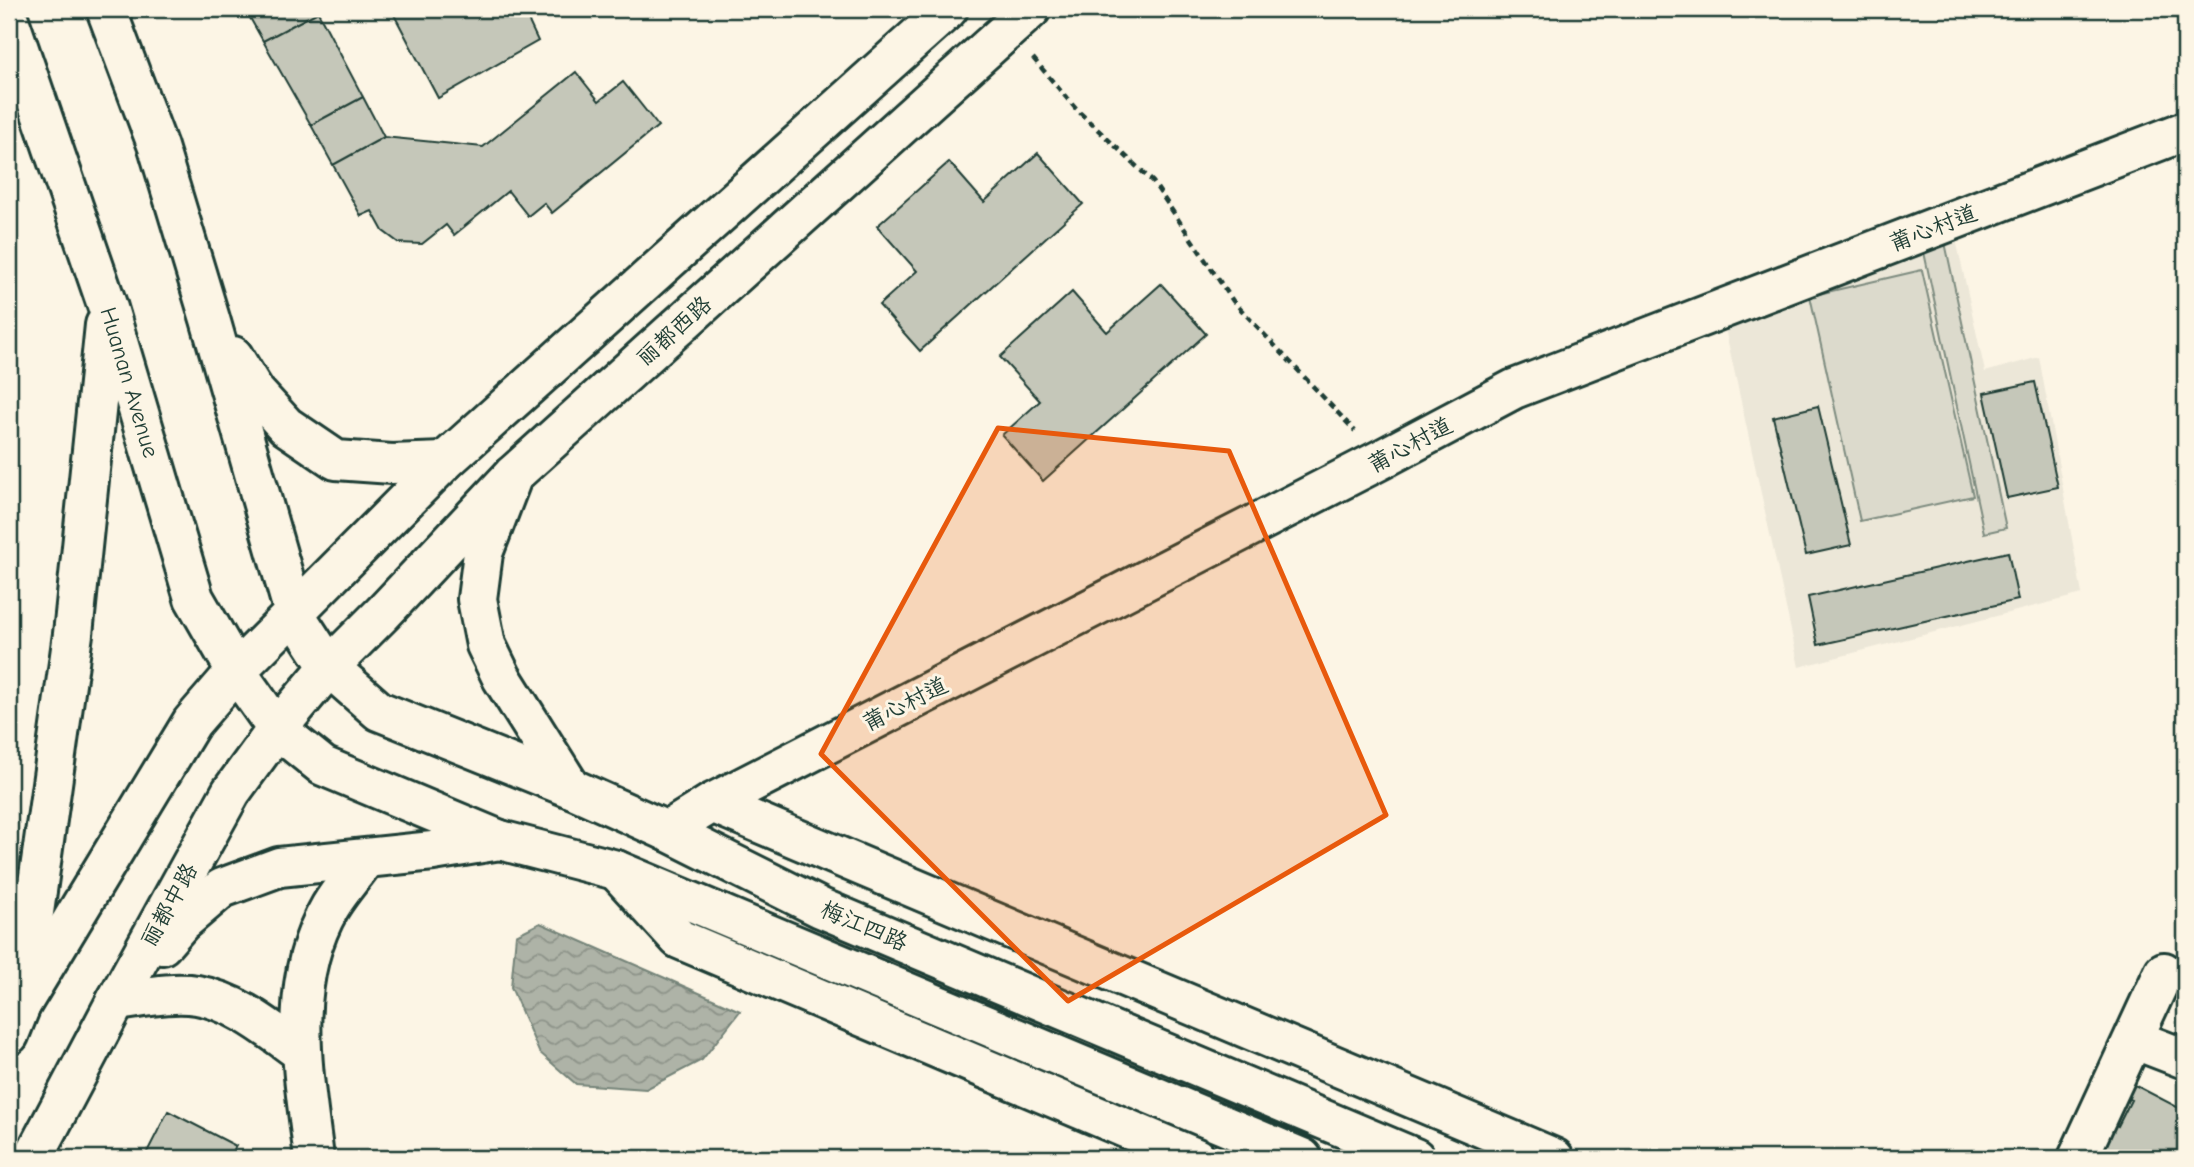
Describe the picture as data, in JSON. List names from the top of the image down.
{
  "streets": {
    "main road": [
      "莆心村道",
      "丽都西路",
      "Huanan Avenue",
      "丽都中路",
      "梅江四路"
    ]
  },
  "crossings": [
    ["莆心村道", "梅江四路"],
    ["丽都西路", "丽都中路"],
    ["丽都西路", "梅江四路"],
    ["Huanan Avenue", "丽都中路"],
    ["Huanan Avenue", "梅江四路"],
    ["丽都中路", "梅江四路"]
  ]
}
